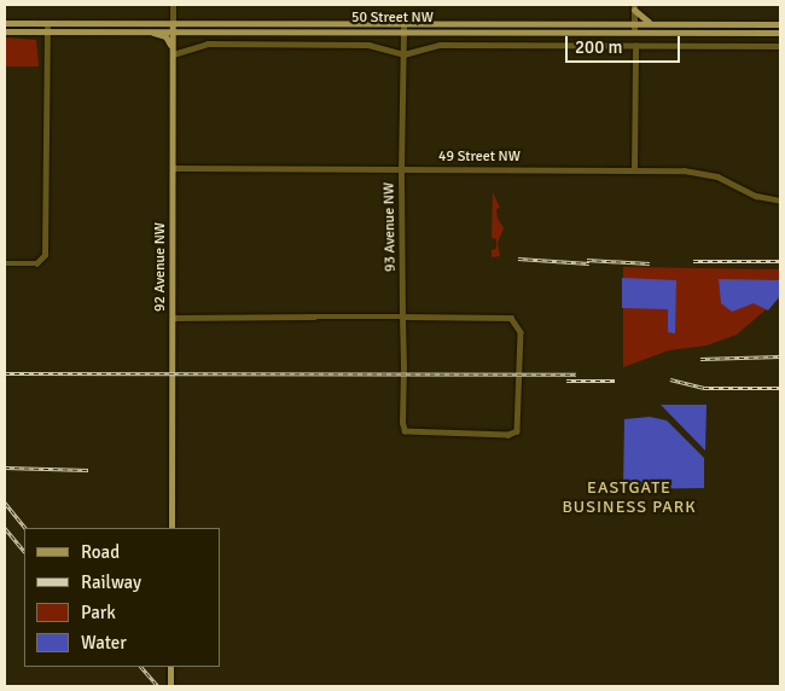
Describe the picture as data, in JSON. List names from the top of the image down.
{
  "streets": {
    "main road": ["50 Street NW", "92 Avenue NW"],
    "street": ["49 Street NW", "93 Avenue NW"]
  },
  "crossings": [
    ["50 Street NW", "93 Avenue NW"],
    ["50 Street NW", "92 Avenue NW"],
    ["49 Street NW", "93 Avenue NW"],
    ["49 Street NW", "92 Avenue NW"]
  ],
  "districts": ["EASTGATE BUSINESS PARK"],
  "legend": [
    "Road",
    "Railway",
    "Park",
    "Water"
  ],
  "scale_bar": "200 m"
}
